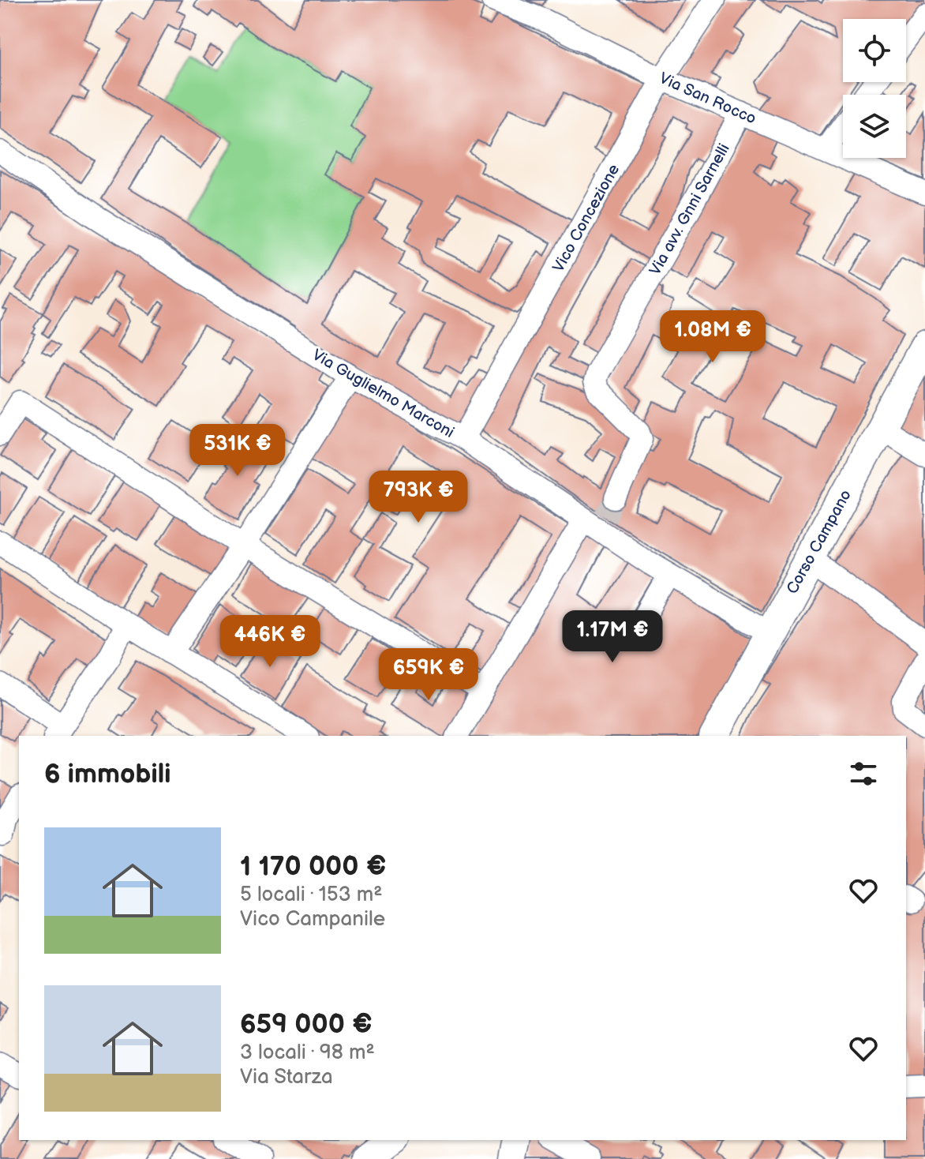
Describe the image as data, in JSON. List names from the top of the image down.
{
  "streets": {
    "main road": ["Corso Campano"],
    "street": [
      "Via San Rocco",
      "Via avv. Gnni Sarnelli",
      "Vico Concezione",
      "Via Guglielmo Marconi"
    ]
  },
  "crossings": [
    ["Via San Rocco", "Via avv. Gnni Sarnelli"],
    ["Via San Rocco", "Vico Concezione"],
    ["Via avv. Gnni Sarnelli", "Via Guglielmo Marconi"],
    ["Vico Concezione", "Via Guglielmo Marconi"],
    ["Via Guglielmo Marconi", "Corso Campano"]
  ],
  "page": {
    "price": [
      "1.08M €",
      "531K €",
      "793K €",
      "1.17M €",
      "446K €",
      "659K €"
    ],
    "heading": "6 immobili",
    "list": [
      {
        "name": "1 170 000 €",
        "note": "5 locali · 153 m² · Vico Campanile"
      },
      {
        "name": "659 000 €",
        "note": "3 locali · 98 m² · Via Starza"
      }
    ]
  }
}
